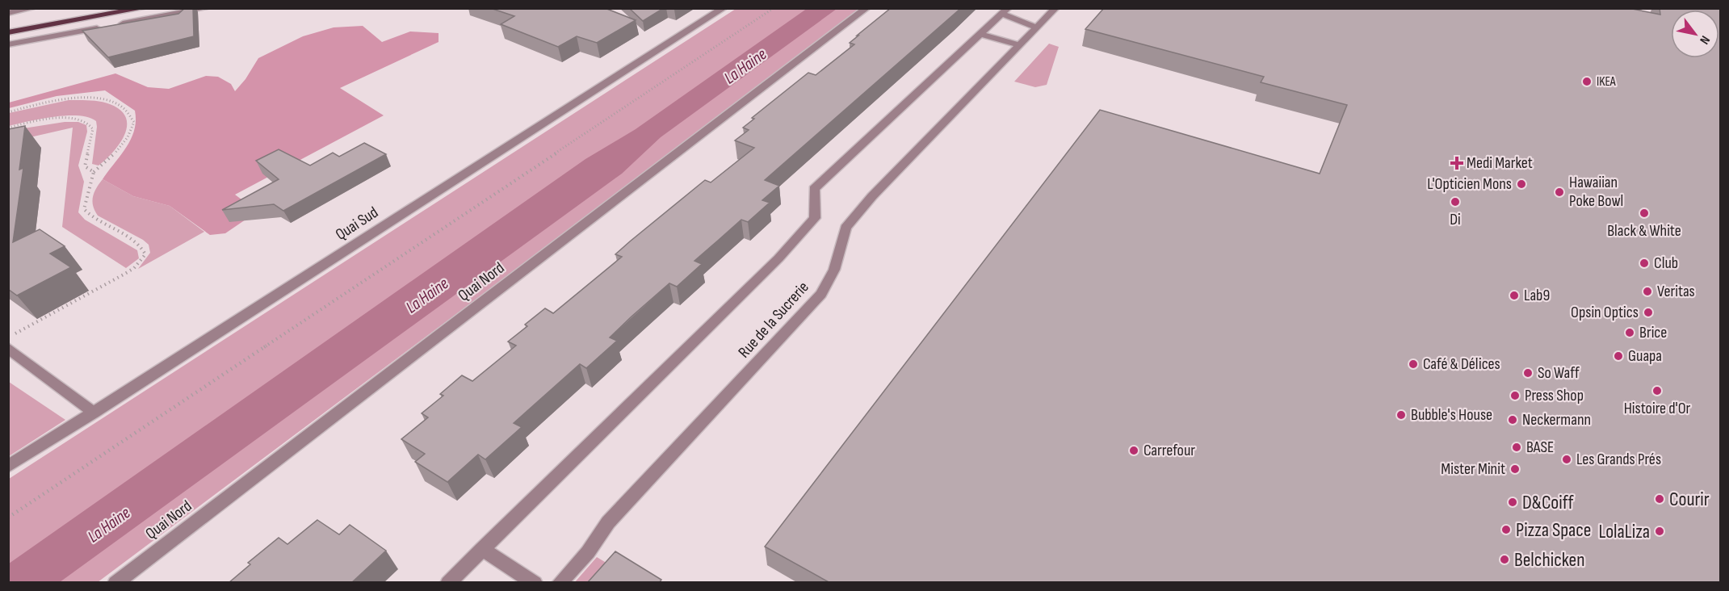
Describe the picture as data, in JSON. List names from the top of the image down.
{
  "streets": {
    "street": ["Quai Sud", "Quai Nord", "Rue de la Sucrerie"]
  },
  "water": ["La Haine"],
  "places": {
    "other": [
      "IKEA",
      "L'Opticien Mons",
      "Hawaiian Poke Bowl",
      "Di",
      "Black & White",
      "Club",
      "Veritas",
      "Lab9",
      "Opsin Optics",
      "Brice",
      "Guapa",
      "Café & Délices",
      "So Waff",
      "Histoire d'Or",
      "Press Shop",
      "Bubble's House",
      "Neckermann",
      "BASE",
      "Carrefour",
      "Les Grands Prés",
      "Mister Minit",
      "Courir",
      "D&Coiff",
      "Pizza Space",
      "LolaLiza",
      "Belchicken"
    ],
    "health": ["Medi Market"]
  },
  "north": "bottom right"
}
